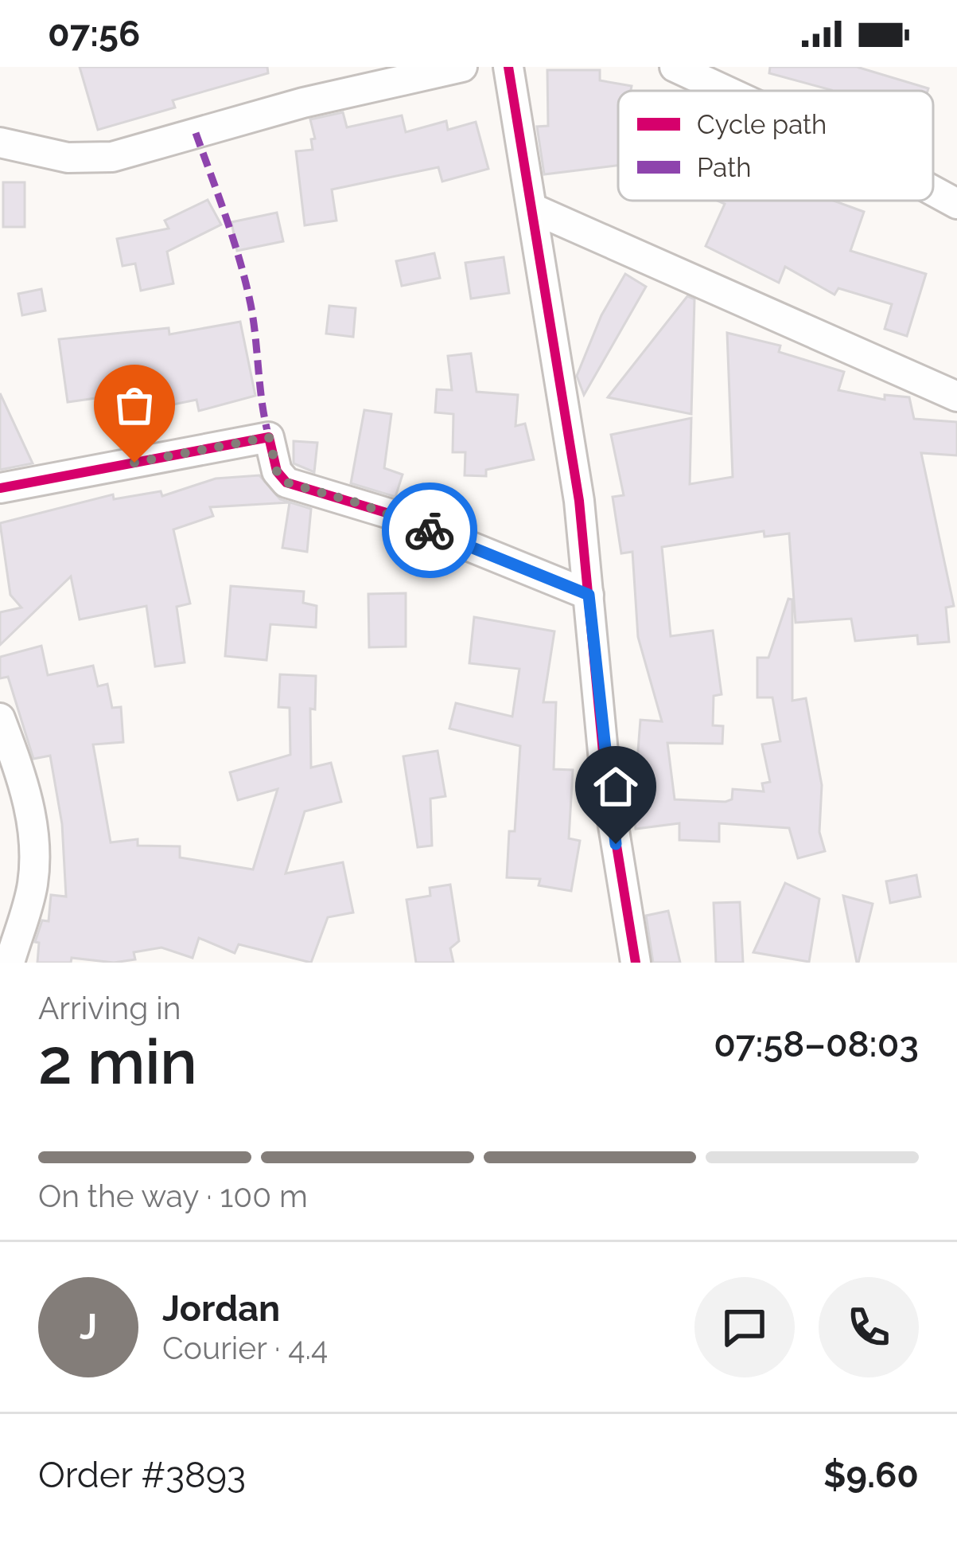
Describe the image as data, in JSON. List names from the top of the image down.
{
  "legend": ["Cycle path", "Path"],
  "page": {
    "status": "07:56",
    "heading": ["2 min", "Arriving in", "07:58–08:03"],
    "panel": [
      "Jordan",
      "Courier · 4.4",
      "Order #3893",
      "$9.60"
    ],
    "bar": "On the way · 100 m",
    "round": "J"
  }
}
